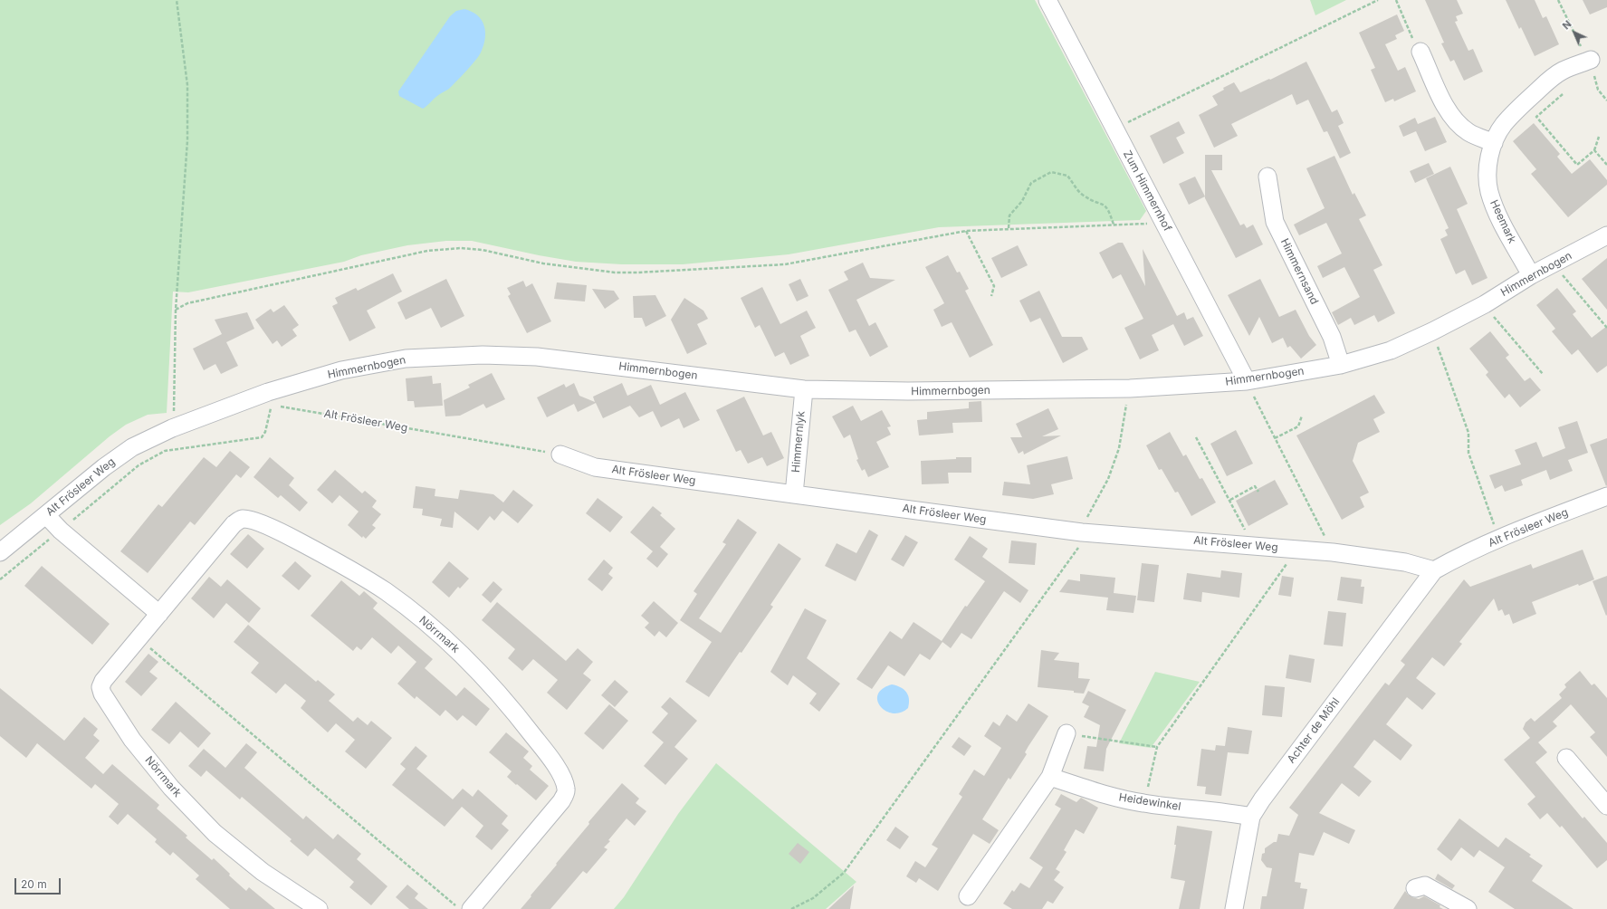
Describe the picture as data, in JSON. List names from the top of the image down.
{
  "streets": {
    "street": [
      "Zum Himmernhof",
      "Heemark",
      "Himmernsand",
      "Himmernbogen",
      "Alt Frösleer Weg",
      "Himmernlyk",
      "Nörrmark",
      "Achter de Möhl",
      "Heidewinkel"
    ]
  },
  "crossings": [
    ["Zum Himmernhof", "Himmernbogen"],
    ["Heemark", "Himmernbogen"],
    ["Himmernsand", "Himmernbogen"],
    ["Himmernbogen", "Alt Frösleer Weg"],
    ["Himmernbogen", "Himmernlyk"],
    ["Alt Frösleer Weg", "Himmernlyk"],
    ["Alt Frösleer Weg", "Achter de Möhl"],
    ["Achter de Möhl", "Heidewinkel"]
  ],
  "scale_bar": "20 m",
  "north": "top left"
}
